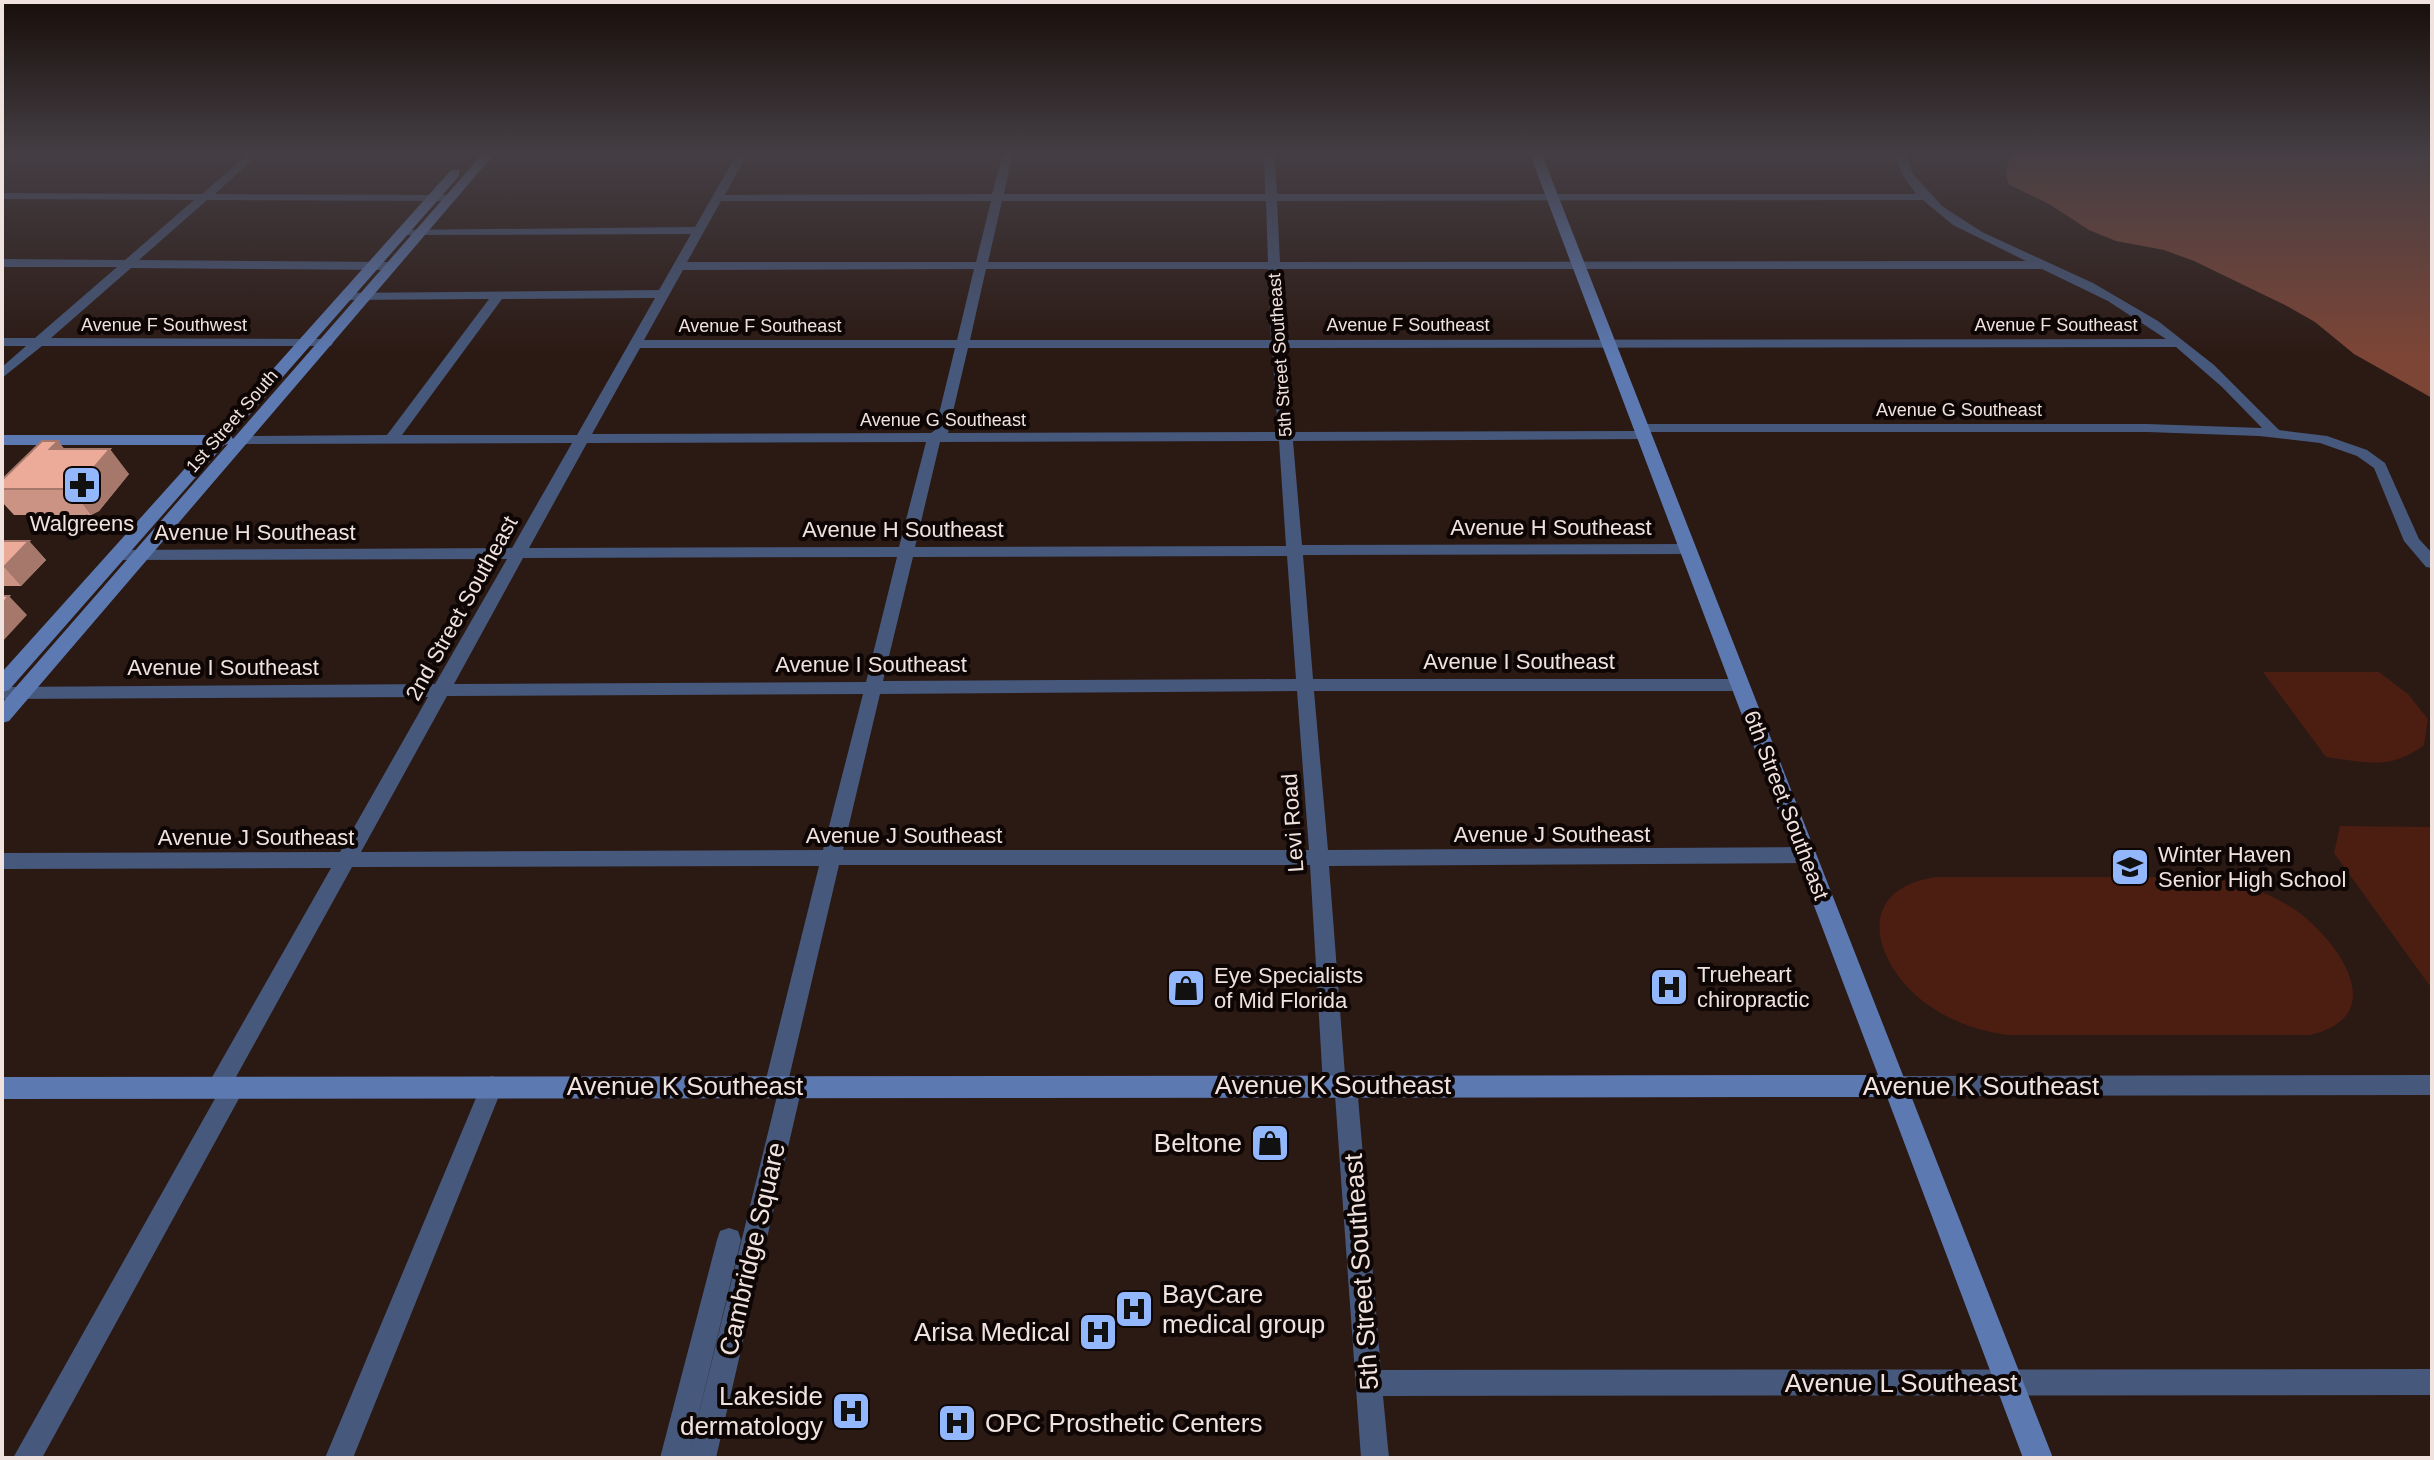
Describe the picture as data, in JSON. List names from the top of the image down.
{
  "streets": {
    "street": [
      "Avenue F Southwest",
      "Avenue F Southeast",
      "5th Street Southeast",
      "Avenue G Southeast",
      "1st Street South",
      "Avenue H Southeast",
      "2nd Street Southeast",
      "Avenue I Southeast",
      "6th Street Southeast",
      "Levi Road",
      "Avenue J Southeast",
      "Avenue K Southeast",
      "Cambridge Square",
      "Avenue L Southeast"
    ]
  },
  "crossings": [
    ["Avenue F Southwest", "1st Street South"],
    ["Avenue F Southeast", "5th Street Southeast"],
    ["Avenue F Southeast", "2nd Street Southeast"],
    ["Avenue F Southeast", "6th Street Southeast"],
    ["Avenue F Southeast", "Cambridge Square"],
    ["5th Street Southeast", "Avenue G Southeast"],
    ["5th Street Southeast", "Avenue H Southeast"],
    ["5th Street Southeast", "Levi Road"],
    ["5th Street Southeast", "Avenue K Southeast"],
    ["5th Street Southeast", "Avenue L Southeast"],
    ["Avenue G Southeast", "1st Street South"],
    ["Avenue G Southeast", "2nd Street Southeast"],
    ["Avenue G Southeast", "6th Street Southeast"],
    ["Avenue G Southeast", "Cambridge Square"],
    ["1st Street South", "Avenue H Southeast"],
    ["1st Street South", "Avenue I Southeast"],
    ["Avenue H Southeast", "2nd Street Southeast"],
    ["Avenue H Southeast", "6th Street Southeast"],
    ["Avenue H Southeast", "Levi Road"],
    ["Avenue H Southeast", "Cambridge Square"],
    ["2nd Street Southeast", "Avenue I Southeast"],
    ["2nd Street Southeast", "Avenue J Southeast"],
    ["2nd Street Southeast", "Avenue K Southeast"],
    ["Avenue I Southeast", "6th Street Southeast"],
    ["Avenue I Southeast", "Levi Road"],
    ["Avenue I Southeast", "Cambridge Square"],
    ["6th Street Southeast", "Avenue J Southeast"],
    ["6th Street Southeast", "Avenue K Southeast"],
    ["6th Street Southeast", "Avenue L Southeast"],
    ["Levi Road", "Avenue J Southeast"],
    ["Levi Road", "Avenue K Southeast"],
    ["Avenue J Southeast", "Cambridge Square"],
    ["Avenue K Southeast", "Cambridge Square"]
  ],
  "places": {
    "pharmacy": ["Walgreens"],
    "school or university": ["Winter Haven Senior High School"],
    "hospital": [
      "Trueheart chiropractic",
      "BayCare medical group",
      "Arisa Medical",
      "Lakeside dermatology",
      "OPC Prosthetic Centers"
    ],
    "shop": ["Eye Specialists of Mid Florida", "Beltone"]
  }
}
